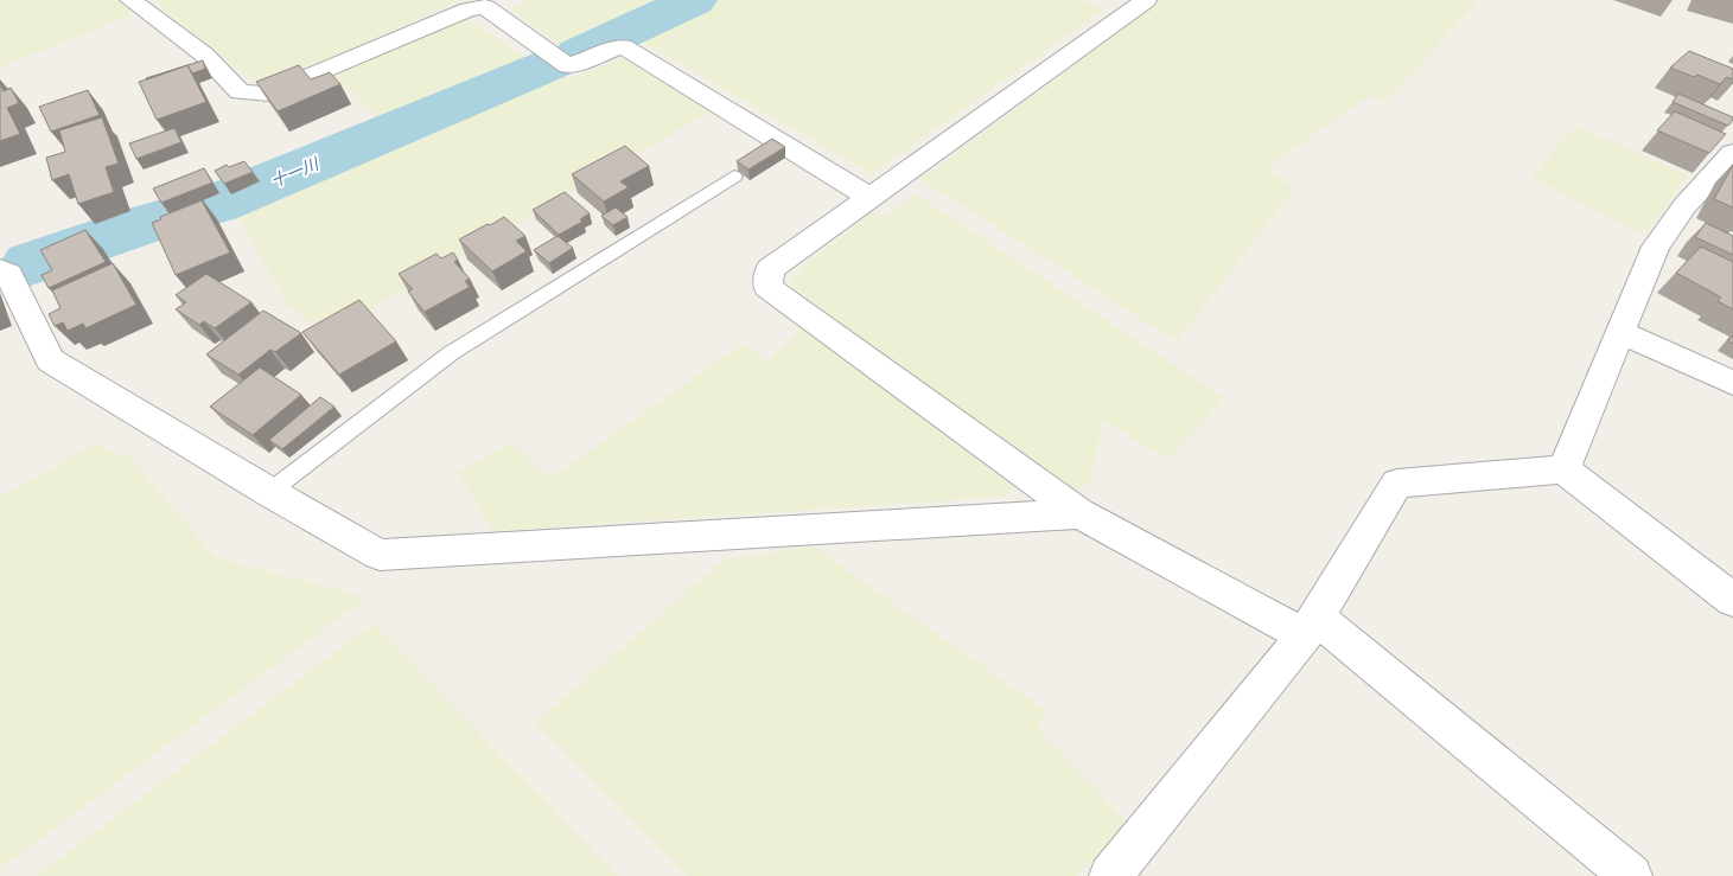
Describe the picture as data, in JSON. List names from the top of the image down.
{
  "water": ["十一川"]
}
